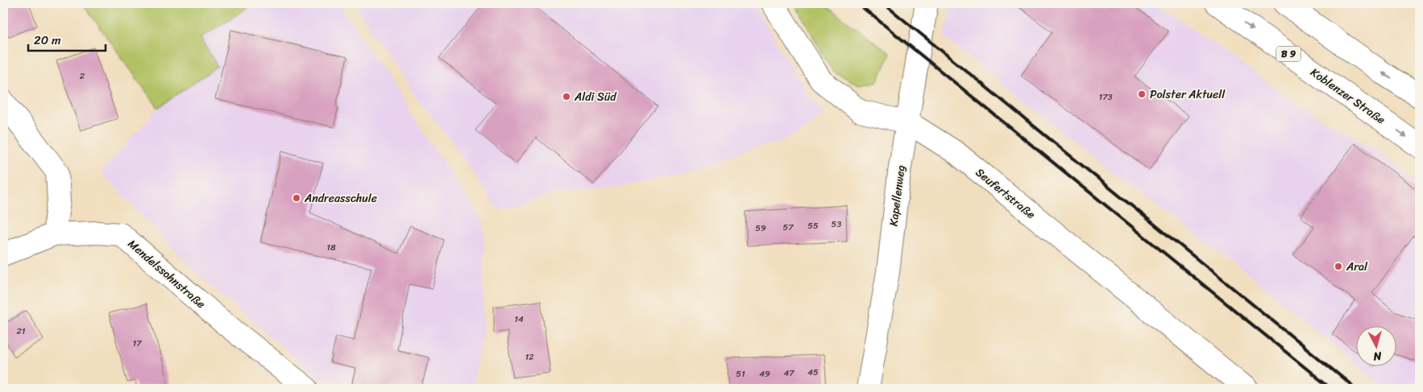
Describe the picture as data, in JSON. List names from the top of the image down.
{
  "streets": {
    "street": [
      "B 9",
      "Koblenzer Straße",
      "Seufertstraße",
      "Kapellenweg",
      "Mendelssohnstraße"
    ]
  },
  "crossings": [
    ["Seufertstraße", "Kapellenweg"]
  ],
  "places": [
    "Polster Aktuell",
    "Aldi Süd",
    "Andreasschule",
    "Aral"
  ],
  "house_numbers": [
    "2",
    "173",
    "53",
    "55",
    "57",
    "59",
    "18",
    "14",
    "21",
    "17",
    "12",
    "45",
    "47",
    "51",
    "49"
  ],
  "scale_bar": "20 m",
  "north": "bottom"
}
